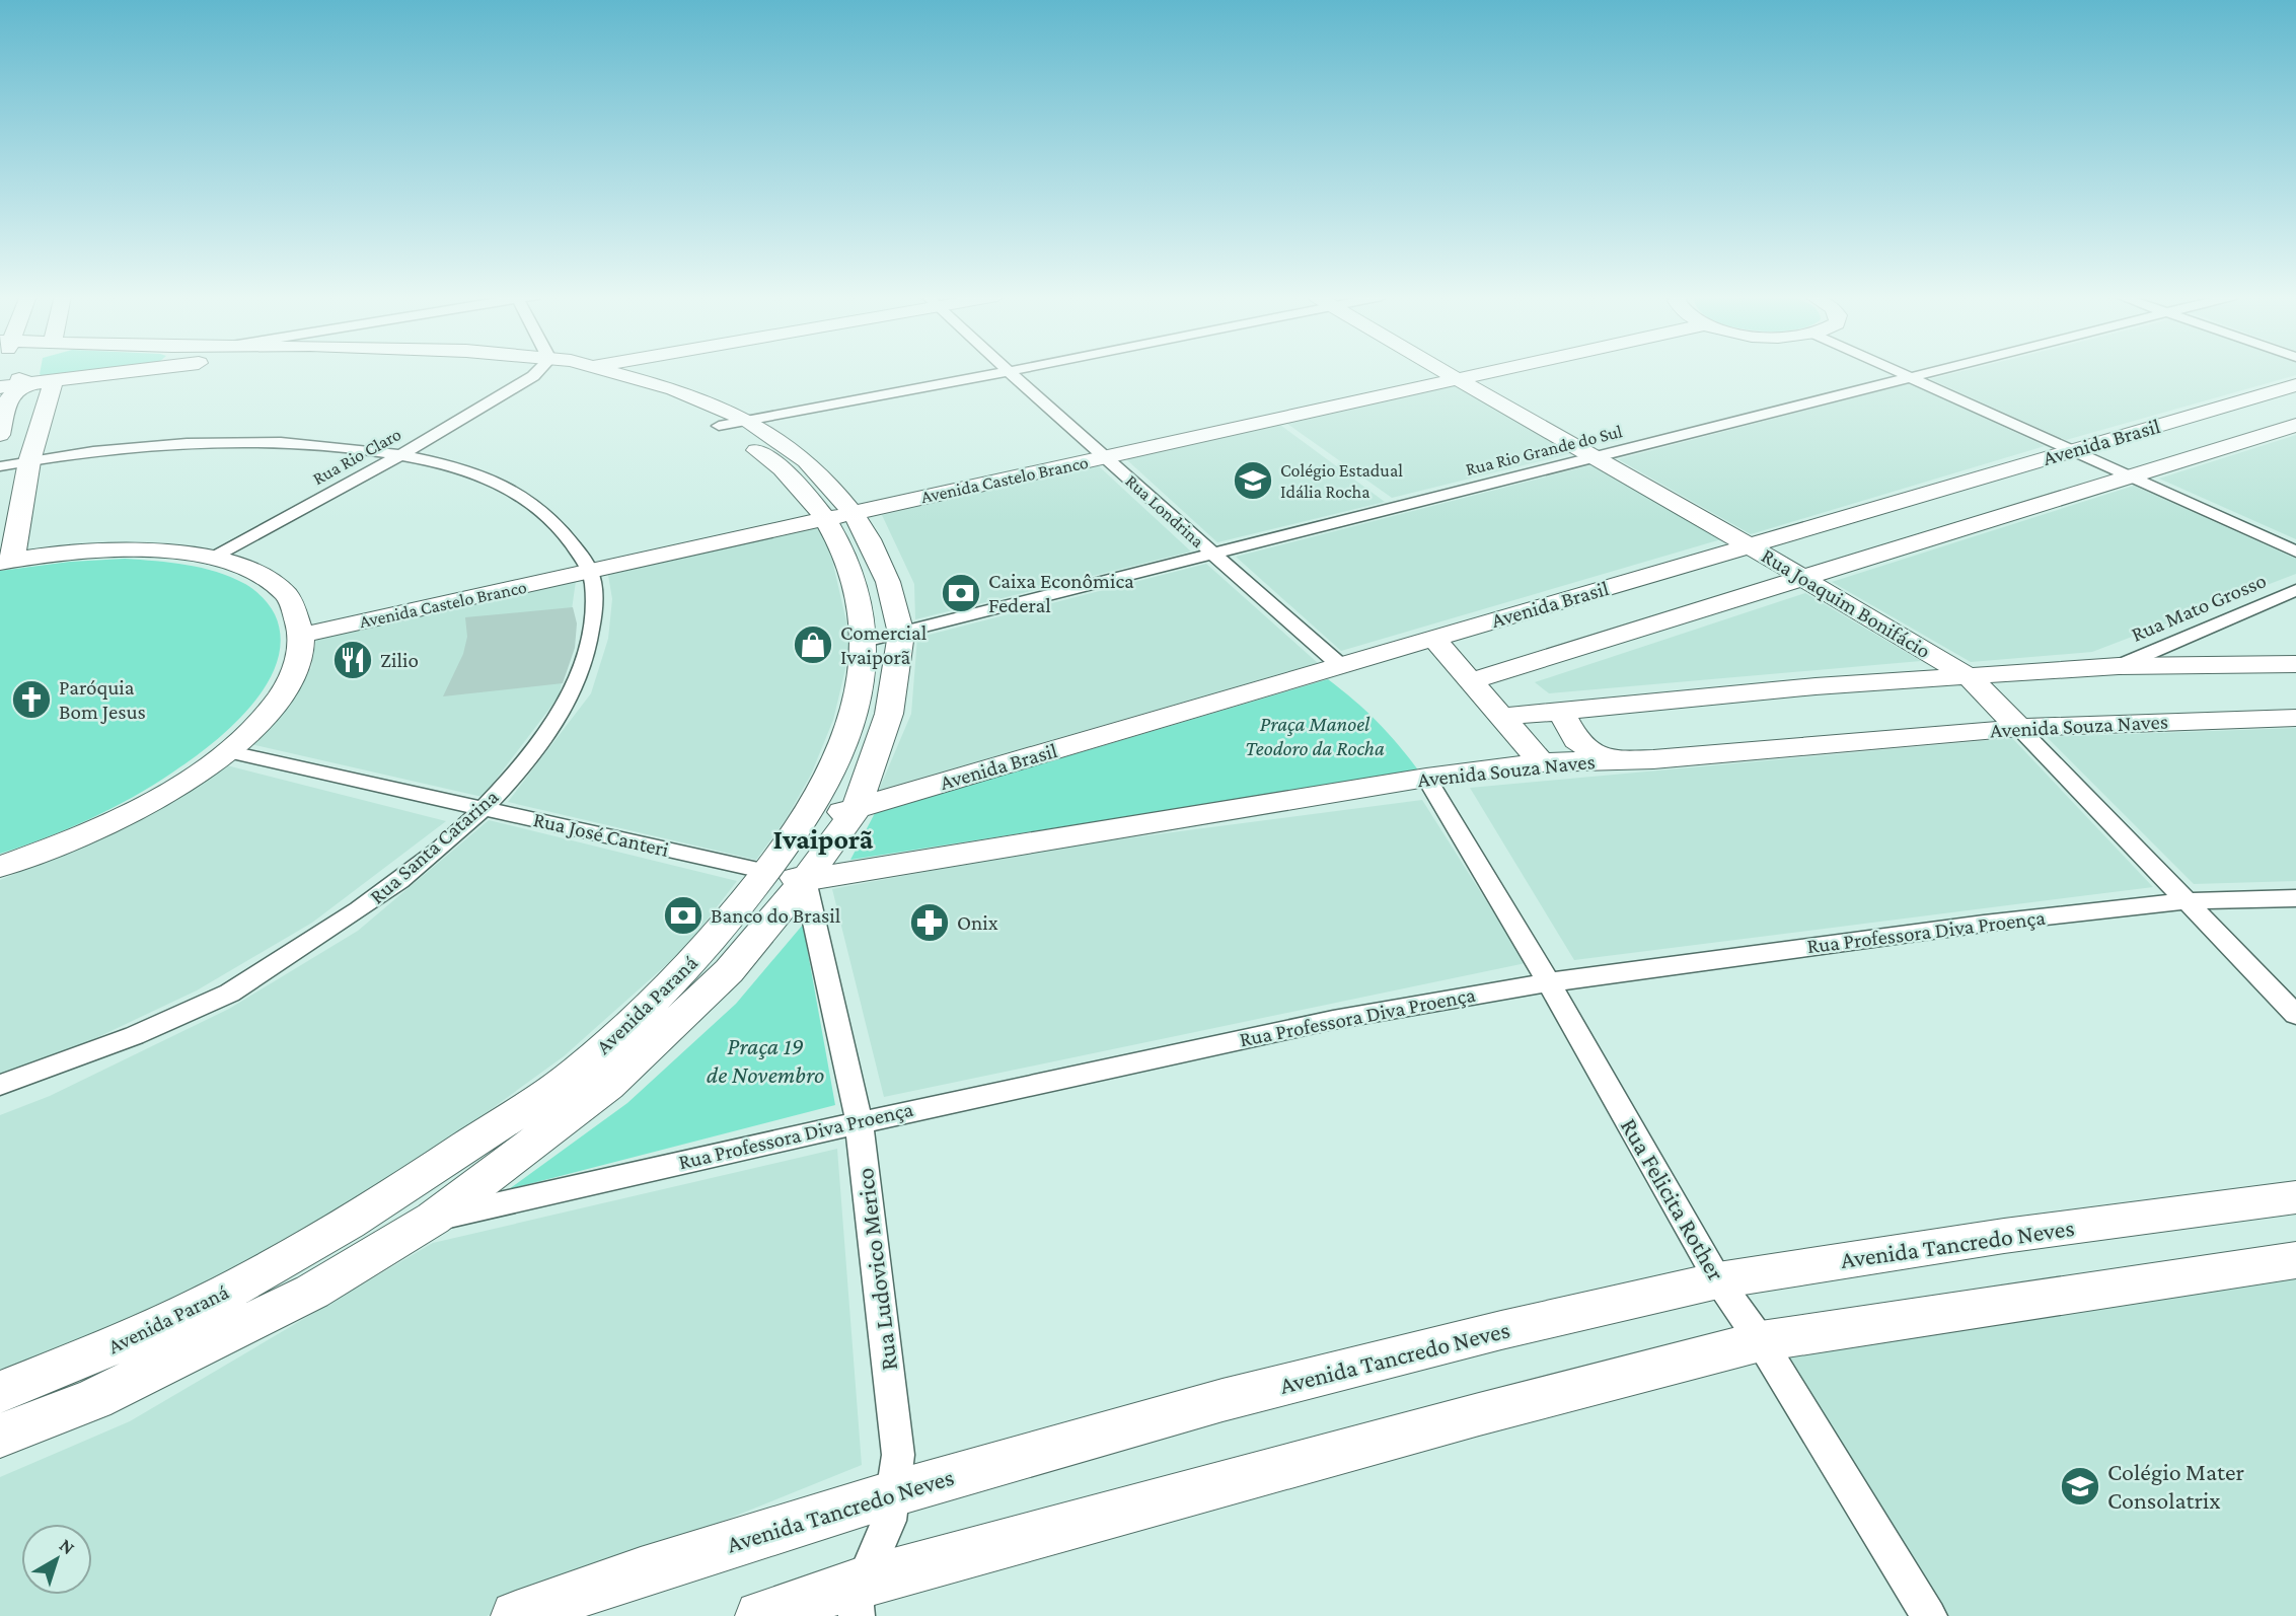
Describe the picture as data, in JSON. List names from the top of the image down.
{
  "streets": {
    "street": [
      "Avenida Brasil",
      "Rua Rio Grande do Sul",
      "Rua Rio Claro",
      "Avenida Castelo Branco",
      "Rua Londrina",
      "Rua Joaquim Bonifácio",
      "Rua Mato Grosso",
      "Avenida Souza Naves",
      "Rua José Canteri",
      "Rua Santa Catarina",
      "Rua Professora Diva Proença",
      "Avenida Paraná",
      "Rua Felicita Rother",
      "Avenida Tancredo Neves",
      "Rua Ludovico Merico"
    ]
  },
  "crossings": [
    ["Avenida Brasil", "Rua Londrina"],
    ["Avenida Brasil", "Rua Joaquim Bonifácio"],
    ["Avenida Brasil", "Avenida Paraná"],
    ["Rua Rio Grande do Sul", "Rua Londrina"],
    ["Rua Rio Grande do Sul", "Rua Joaquim Bonifácio"],
    ["Rua Rio Grande do Sul", "Avenida Paraná"],
    ["Avenida Castelo Branco", "Rua Londrina"],
    ["Avenida Castelo Branco", "Rua Joaquim Bonifácio"],
    ["Avenida Castelo Branco", "Rua Santa Catarina"],
    ["Avenida Castelo Branco", "Avenida Paraná"],
    ["Rua Joaquim Bonifácio", "Avenida Souza Naves"],
    ["Rua Joaquim Bonifácio", "Rua Professora Diva Proença"],
    ["Avenida Souza Naves", "Rua José Canteri"],
    ["Avenida Souza Naves", "Avenida Paraná"],
    ["Avenida Souza Naves", "Rua Felicita Rother"],
    ["Avenida Souza Naves", "Rua Ludovico Merico"],
    ["Rua José Canteri", "Rua Santa Catarina"],
    ["Rua José Canteri", "Avenida Paraná"],
    ["Rua Professora Diva Proença", "Avenida Paraná"],
    ["Rua Professora Diva Proença", "Rua Felicita Rother"],
    ["Rua Professora Diva Proença", "Rua Ludovico Merico"],
    ["Avenida Paraná", "Rua Ludovico Merico"],
    ["Rua Felicita Rother", "Avenida Tancredo Neves"],
    ["Avenida Tancredo Neves", "Rua Ludovico Merico"]
  ],
  "districts": ["Ivaiporã"],
  "parks": ["Praça Manoel Teodoro da Rocha", "Praça 19 de Novembro"],
  "places": {
    "school or university": ["Colégio Estadual Idália Rocha", "Colégio Mater Consolatrix"],
    "bank": ["Caixa Econômica Federal", "Banco do Brasil"],
    "shop": ["Comercial Ivaiporã"],
    "restaurant": ["Zilio"],
    "church": ["Paróquia Bom Jesus"],
    "pharmacy": ["Onix"]
  },
  "north": "top right"
}
